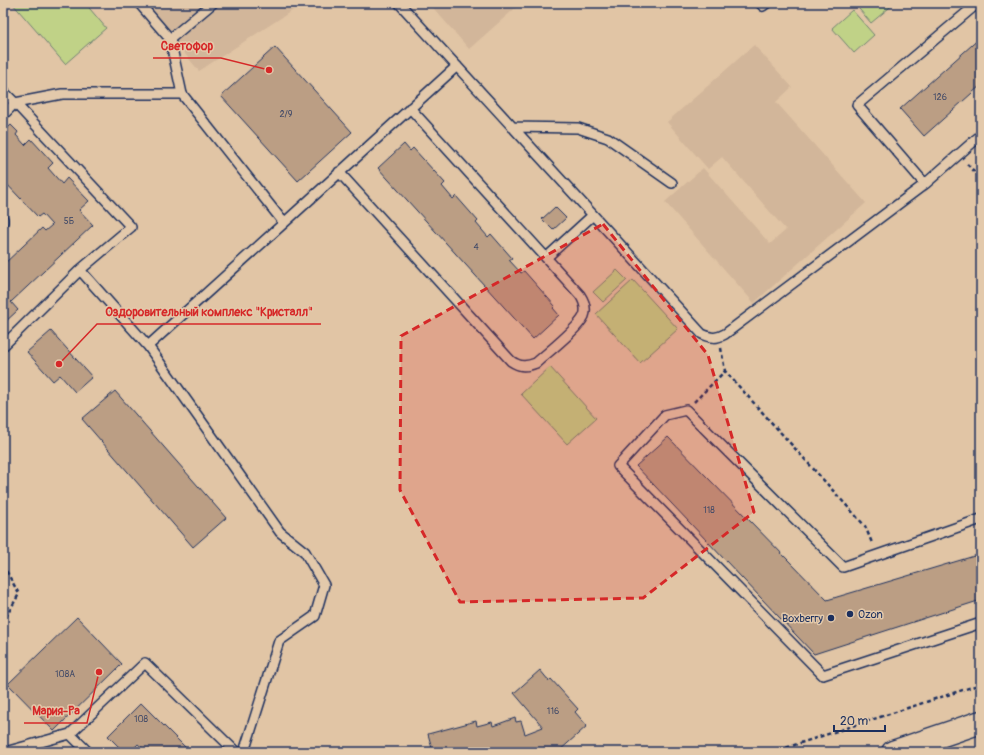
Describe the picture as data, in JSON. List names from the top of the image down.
{
  "places": [
    "Светофор",
    "Оздоровительный комплекс \"Кристалл\"",
    "Ozon",
    "Boxberry",
    "Мария-Ра"
  ],
  "house_numbers": [
    "126",
    "2/9",
    "5Б",
    "4",
    "118",
    "108А",
    "116",
    "108"
  ],
  "scale_bar": "20 m"
}
